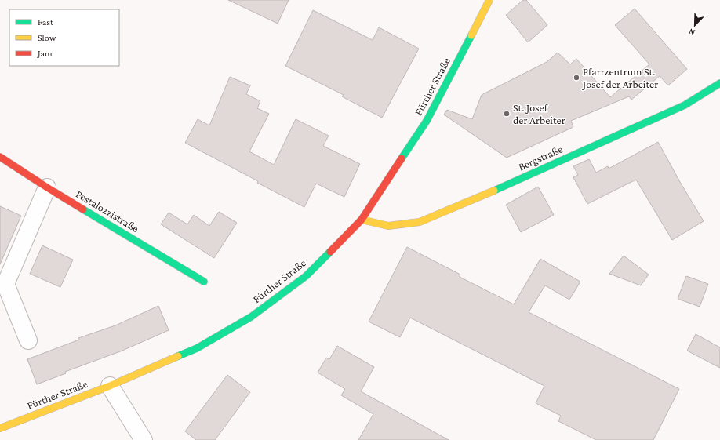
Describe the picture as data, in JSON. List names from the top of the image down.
{
  "streets": {
    "main road": ["Fürther Straße", "Bergstraße", "Pestalozzistraße"]
  },
  "crossings": [
    ["Fürther Straße", "Bergstraße"]
  ],
  "places": ["Pfarrzentrum St. Josef der Arbeiter", "St. Josef der Arbeiter"],
  "legend": ["Fast", "Slow", "Jam"],
  "north": "bottom left"
}
